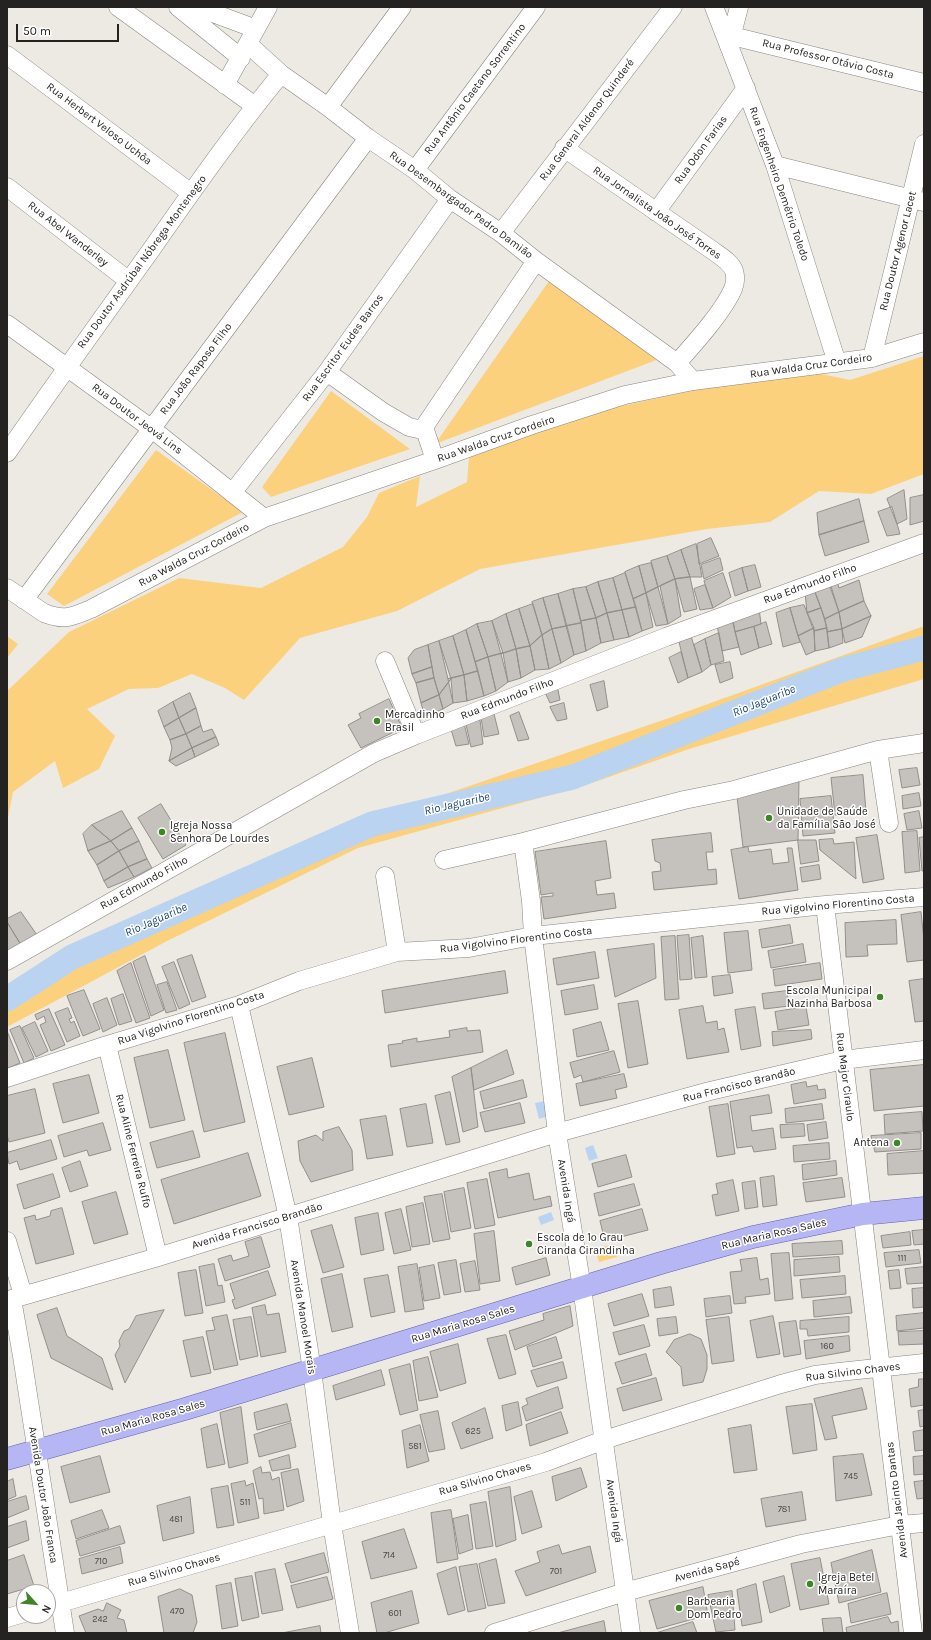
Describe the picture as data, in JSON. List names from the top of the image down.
{
  "streets": {
    "main road": ["Rua Maria Rosa Sales"],
    "street": [
      "Rua Professor Otávio Costa",
      "Rua Antônio Caetano Sorrentino",
      "Rua General Aldenor Quinderé",
      "Rua Herbert Veloso Uchôa",
      "Rua Odon Farias",
      "Rua Engenheiro Demétrio Toledo",
      "Rua Desembargador Pedro Damião",
      "Rua Jornalista João José Torres",
      "Rua Abel Wanderley",
      "Rua Doutor Agenor Lacet",
      "Rua Doutor Asdrúbal Nóbrega Montenegro",
      "Rua Escritor Eudes Barros",
      "Rua Walda Cruz Cordeiro",
      "Rua João Raposo Filho",
      "Rua Doutor Jeová Lins",
      "Rua Edmundo Filho",
      "Rua Vigolvino Florentino Costa",
      "Rua Major Ciraulo",
      "Rua Francisco Brandão",
      "Rua Aline Ferreira Ruffo",
      "Avenida Ingá",
      "Avenida Francisco Brandão",
      "Avenida Manoel Morais",
      "Rua Silvino Chaves",
      "Avenida Doutor João Franca",
      "Avenida Jacinto Dantas",
      "Avenida Sapé"
    ]
  },
  "crossings": [
    ["Rua Professor Otávio Costa", "Rua Engenheiro Demétrio Toledo"],
    ["Rua Antônio Caetano Sorrentino", "Rua Desembargador Pedro Damião"],
    ["Rua General Aldenor Quinderé", "Rua Desembargador Pedro Damião"],
    ["Rua General Aldenor Quinderé", "Rua Jornalista João José Torres"],
    ["Rua Herbert Veloso Uchôa", "Rua Doutor Asdrúbal Nóbrega Montenegro"],
    ["Rua Odon Farias", "Rua Engenheiro Demétrio Toledo"],
    ["Rua Odon Farias", "Rua Jornalista João José Torres"],
    ["Rua Engenheiro Demétrio Toledo", "Rua Walda Cruz Cordeiro"],
    ["Rua Desembargador Pedro Damião", "Rua Jornalista João José Torres"],
    ["Rua Desembargador Pedro Damião", "Rua Doutor Asdrúbal Nóbrega Montenegro"],
    ["Rua Desembargador Pedro Damião", "Rua Escritor Eudes Barros"],
    ["Rua Desembargador Pedro Damião", "Rua Walda Cruz Cordeiro"],
    ["Rua Desembargador Pedro Damião", "Rua João Raposo Filho"],
    ["Rua Abel Wanderley", "Rua Doutor Asdrúbal Nóbrega Montenegro"],
    ["Rua Doutor Agenor Lacet", "Rua Walda Cruz Cordeiro"],
    ["Rua Doutor Asdrúbal Nóbrega Montenegro", "Rua Doutor Jeová Lins"],
    ["Rua Escritor Eudes Barros", "Rua Doutor Jeová Lins"],
    ["Rua Walda Cruz Cordeiro", "Rua João Raposo Filho"],
    ["Rua Walda Cruz Cordeiro", "Rua Doutor Jeová Lins"],
    ["Rua João Raposo Filho", "Rua Doutor Jeová Lins"],
    ["Rua Vigolvino Florentino Costa", "Rua Major Ciraulo"],
    ["Rua Vigolvino Florentino Costa", "Rua Aline Ferreira Ruffo"],
    ["Rua Vigolvino Florentino Costa", "Avenida Ingá"],
    ["Rua Vigolvino Florentino Costa", "Avenida Manoel Morais"],
    ["Rua Major Ciraulo", "Rua Francisco Brandão"],
    ["Rua Major Ciraulo", "Rua Maria Rosa Sales"],
    ["Rua Major Ciraulo", "Rua Silvino Chaves"],
    ["Rua Major Ciraulo", "Avenida Jacinto Dantas"],
    ["Rua Francisco Brandão", "Avenida Ingá"],
    ["Rua Francisco Brandão", "Avenida Francisco Brandão"],
    ["Rua Aline Ferreira Ruffo", "Avenida Francisco Brandão"],
    ["Avenida Ingá", "Avenida Francisco Brandão"],
    ["Avenida Ingá", "Rua Maria Rosa Sales"],
    ["Avenida Ingá", "Rua Silvino Chaves"],
    ["Avenida Ingá", "Avenida Sapé"],
    ["Avenida Francisco Brandão", "Avenida Manoel Morais"],
    ["Avenida Francisco Brandão", "Avenida Doutor João Franca"],
    ["Rua Maria Rosa Sales", "Avenida Manoel Morais"],
    ["Rua Maria Rosa Sales", "Avenida Doutor João Franca"],
    ["Avenida Manoel Morais", "Rua Silvino Chaves"],
    ["Rua Silvino Chaves", "Avenida Jacinto Dantas"],
    ["Avenida Jacinto Dantas", "Avenida Sapé"]
  ],
  "water": ["Rio Jaguaribe"],
  "places": [
    "Mercadinho Brasil",
    "Unidade de Saúde da Família São José",
    "Igreja Nossa Senhora De Lourdes",
    "Escola Municipal Nazinha Barbosa",
    "Antena",
    "Escola de 1º Grau Ciranda Cirandinha",
    "Igreja Betel Maraíra",
    "Barbearia Dom Pedro"
  ],
  "house_numbers": [
    "111",
    "160",
    "625",
    "581",
    "745",
    "511",
    "781",
    "481",
    "714",
    "710",
    "701",
    "470",
    "601",
    "242"
  ],
  "scale_bar": "50 m",
  "north": "bottom right"
}
